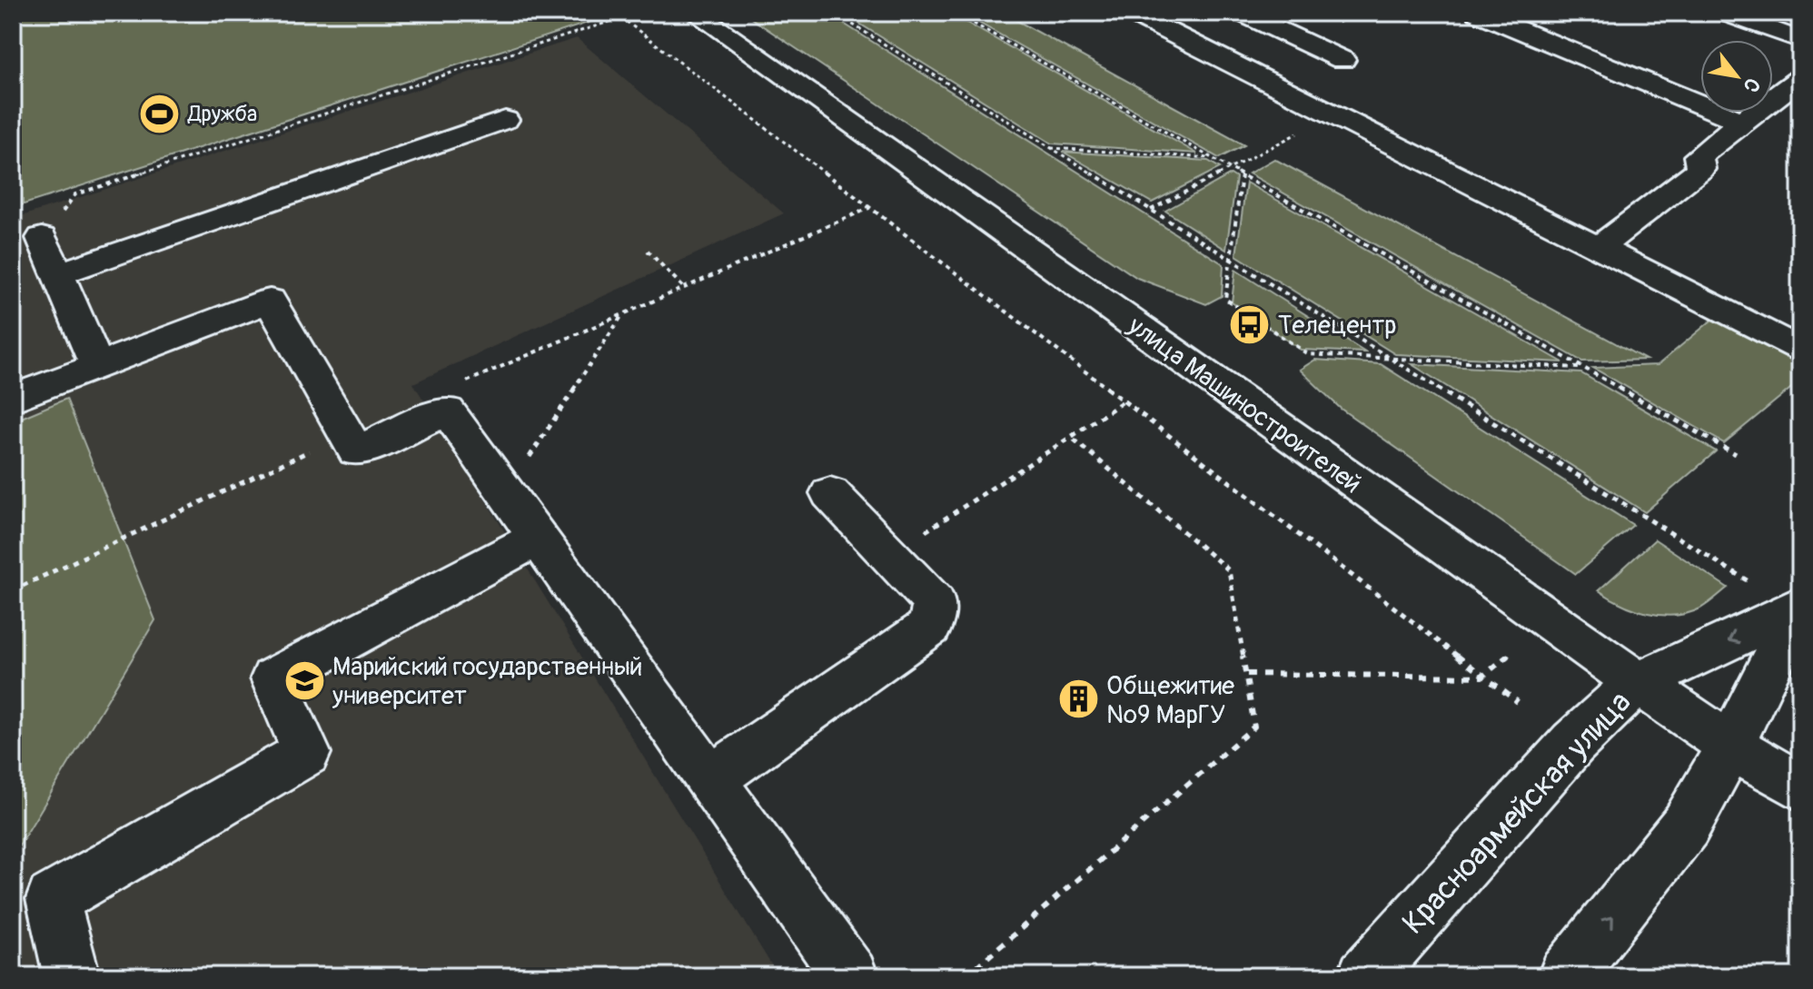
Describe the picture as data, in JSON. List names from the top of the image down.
{
  "streets": {
    "main road": ["улица Машиностроителей", "Красноармейская улица"]
  },
  "crossings": [
    ["улица Машиностроителей", "Красноармейская улица"]
  ],
  "places": {
    "sports": ["Дружба"],
    "bus stop": ["Телецентр"],
    "school or university": ["Марийский государственный университет"],
    "building": ["Общежитие №9 МарГУ"]
  },
  "north": "bottom right"
}
